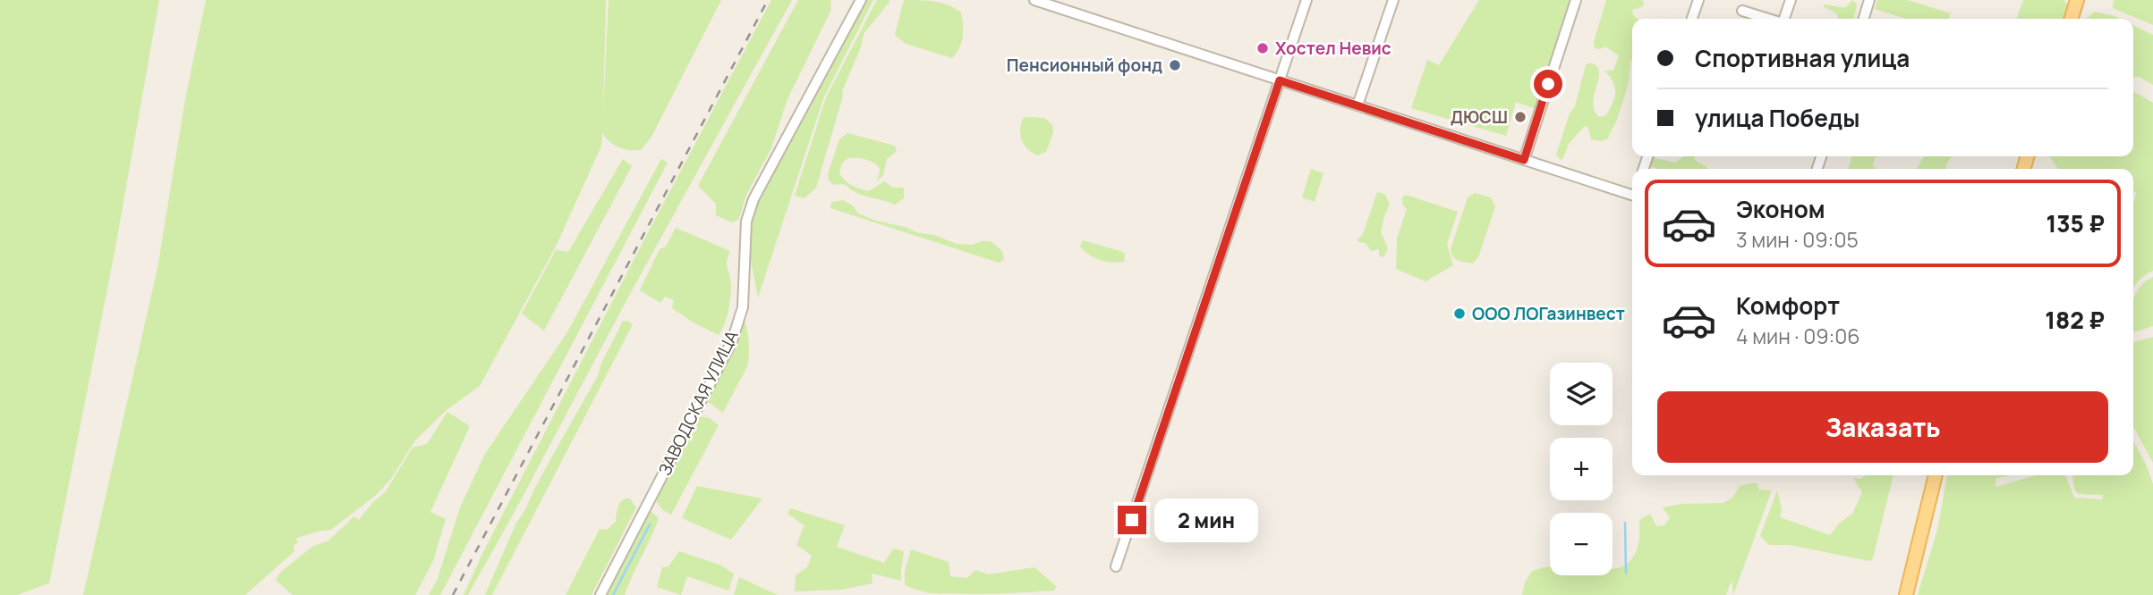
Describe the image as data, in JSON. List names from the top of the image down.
{
  "streets": {
    "street": ["ЗАВОДСКАЯ УЛИЦА"]
  },
  "places": [
    "Хостел Невис",
    "Пенсионный фонд",
    "ДЮСШ",
    "ООО ЛОГазинвест"
  ],
  "page": {
    "banner": ["Спортивная улица", "улица Победы"],
    "list": [
      {
        "name": "Эконом",
        "note": "3 мин · 09:05",
        "value": "135 ₽"
      },
      {
        "name": "Комфорт",
        "note": "4 мин · 09:06",
        "value": "182 ₽"
      }
    ],
    "map_buttons": ["+", "−"],
    "buttons": "Заказать",
    "bubble": "2 мин"
  }
}
